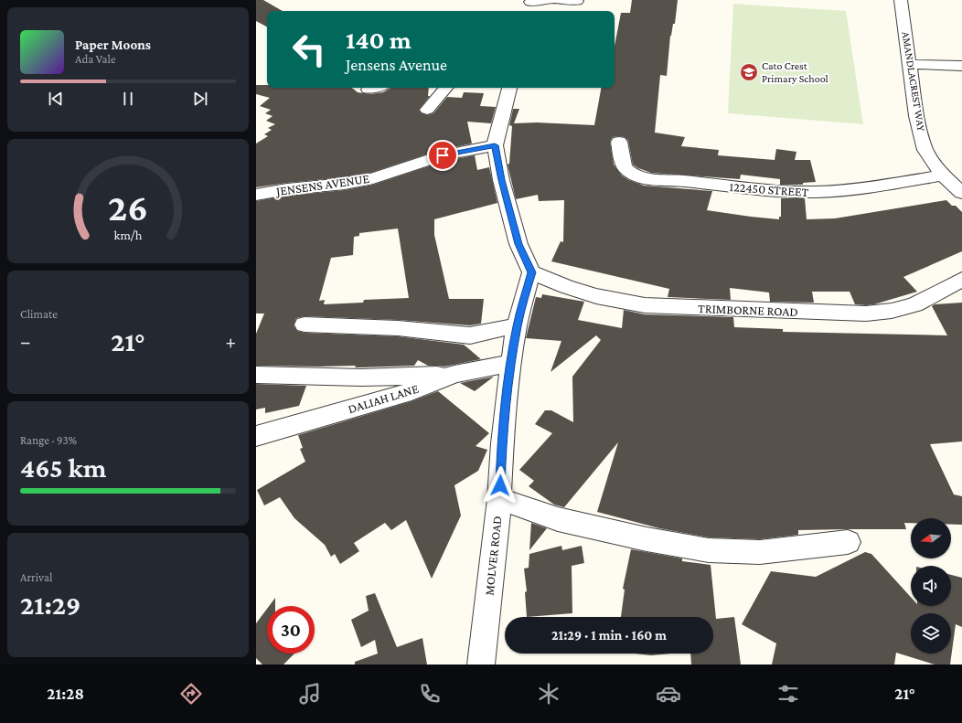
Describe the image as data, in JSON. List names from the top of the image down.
{
  "streets": {
    "street": [
      "AMANDLACREST WAY",
      "JENSENS AVENUE",
      "122450 STREET",
      "TRIMBORNE ROAD",
      "DALIAH LANE",
      "MOLVER ROAD"
    ]
  },
  "crossings": [
    ["AMANDLACREST WAY", "122450 STREET"],
    ["TRIMBORNE ROAD", "MOLVER ROAD"],
    ["DALIAH LANE", "MOLVER ROAD"]
  ],
  "places": {
    "school or university": ["Cato Crest Primary School"]
  },
  "north": "left",
  "page": {
    "turn": ["140 m", "Jensens Avenue"],
    "song": ["Paper Moons", "Ada Vale"],
    "tile": [
      "Climate",
      ["Range · 93%", "465 km"],
      ["Arrival", "21:29"]
    ],
    "heat": ["−", "21°", "+"],
    "limit": "30",
    "trip": "21:29 · 1 min · 160 m",
    "tabs": ["21:28", "21°"],
    "gauge": ["26", "km/h"]
  }
}
